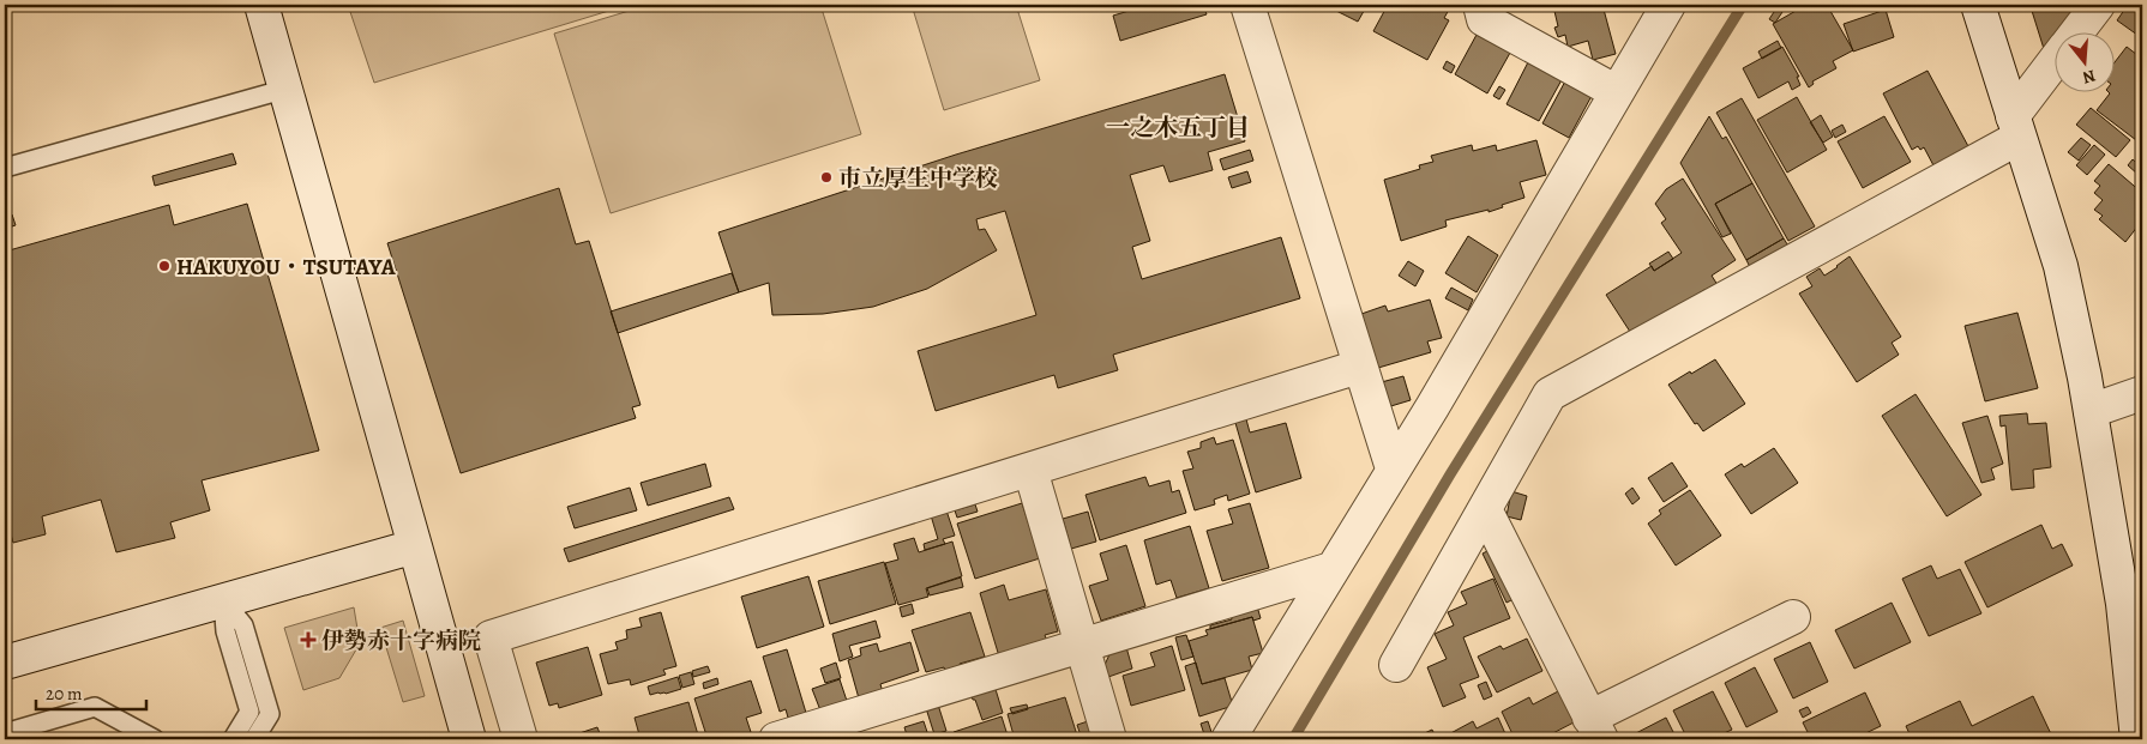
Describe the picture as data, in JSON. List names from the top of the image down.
{
  "districts": ["一之木五丁目"],
  "places": {
    "other": ["市立厚生中学校", "HAKUYOU・TSUTAYA"],
    "health": ["伊勢赤十字病院"]
  },
  "scale_bar": "20 m",
  "north": "bottom"
}
